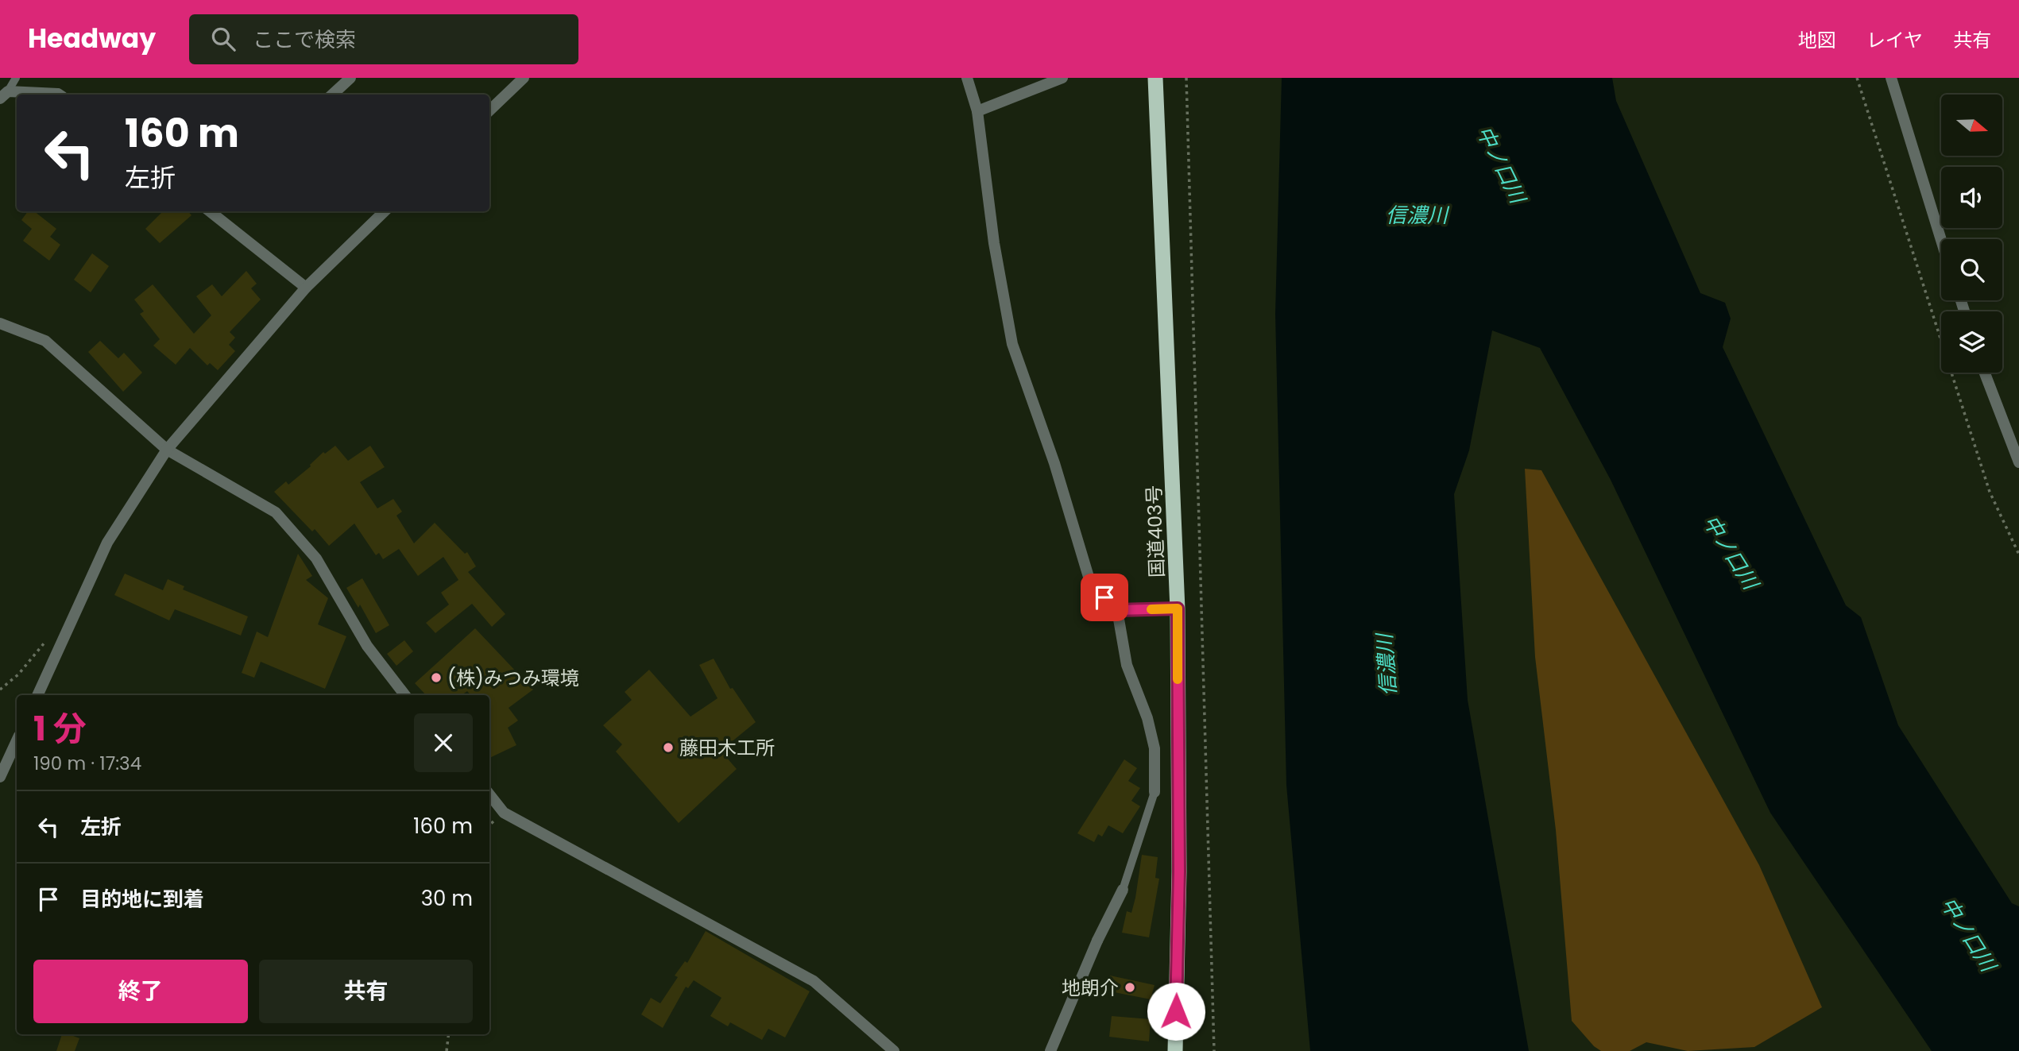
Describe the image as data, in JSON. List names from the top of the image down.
{
  "streets": {
    "highway": ["国道403号"]
  },
  "water": ["中ノ口川", "信濃川"],
  "places": ["(株)みつみ環境", "藤田木工所", "地朗介"],
  "north": "right",
  "page": {
    "header": "Headway",
    "search": "ここで検索",
    "nav": ["地図", "レイヤ", "共有"],
    "turn": ["160 m", "左折"],
    "heading": ["1 分", "190 m · 17:34"],
    "list": [
      {
        "name": "左折",
        "value": "160 m"
      },
      {
        "name": "目的地に到着",
        "value": "30 m"
      }
    ],
    "buttons": ["終了", "共有"]
  }
}
